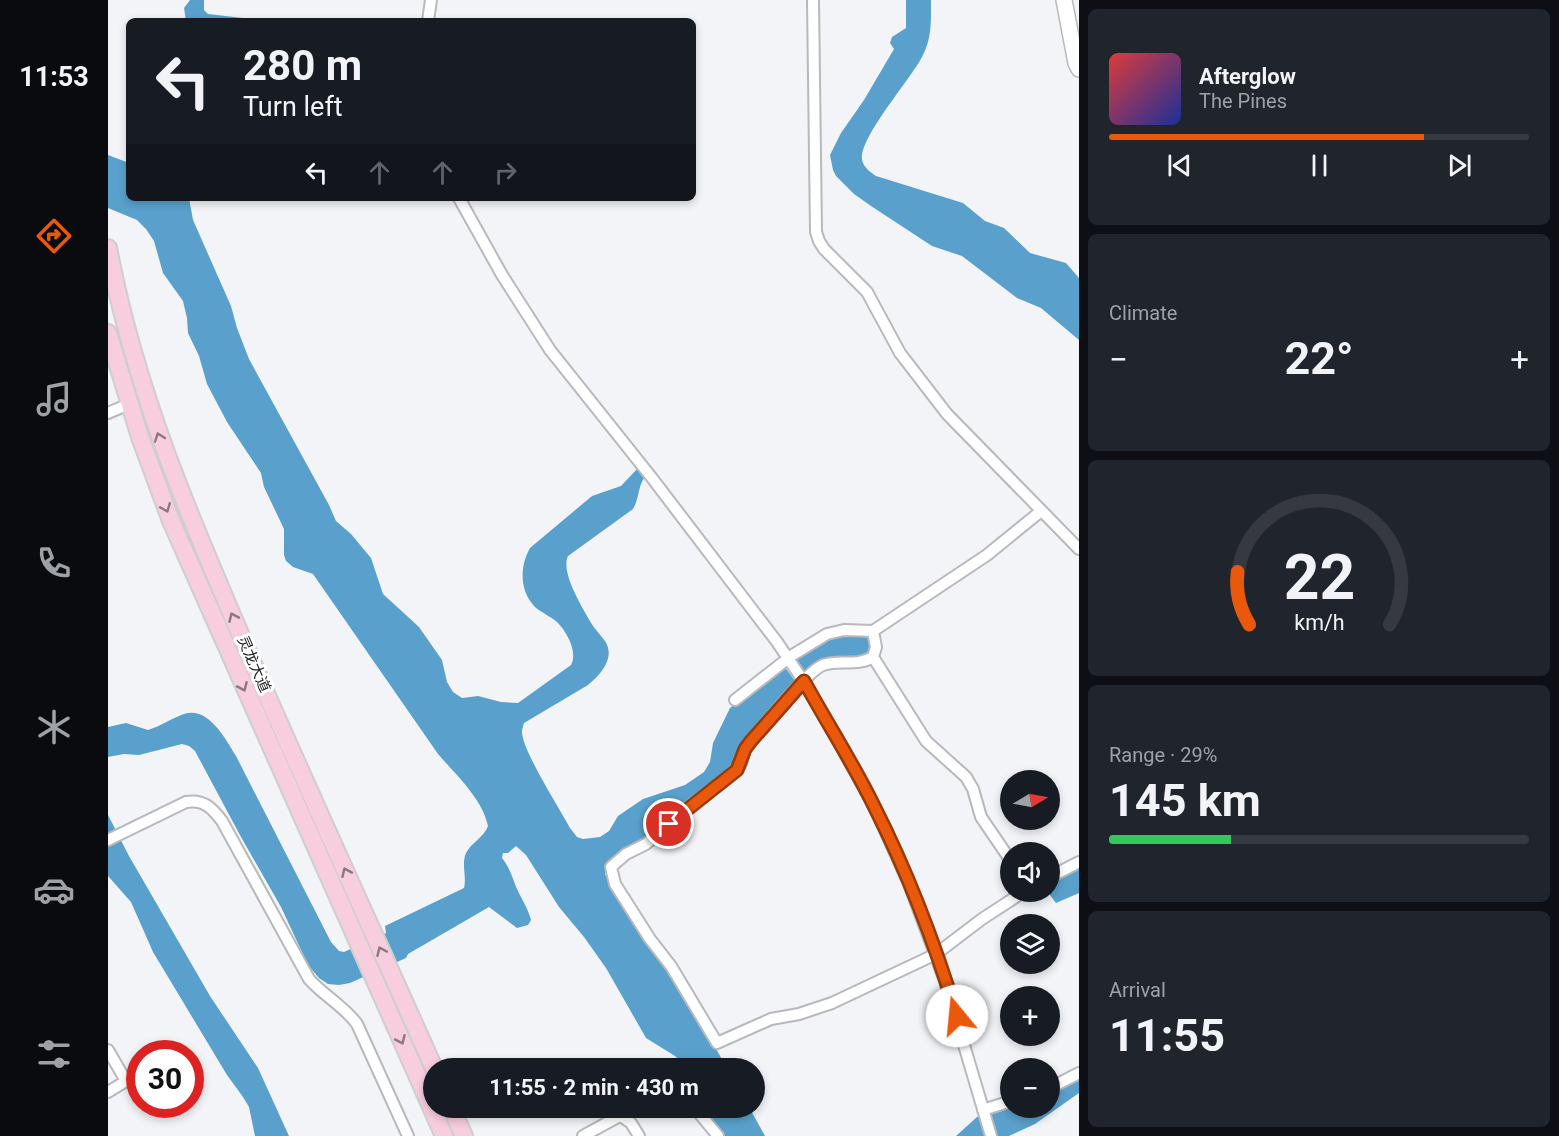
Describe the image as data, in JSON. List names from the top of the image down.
{
  "streets": {
    "main road": ["灵龙大道"]
  },
  "north": "right",
  "page": {
    "tabs": "11:53",
    "turn": ["280 m", "Turn left"],
    "song": ["Afterglow", "The Pines"],
    "tile": [
      "Climate",
      ["Range · 29%", "145 km"],
      ["Arrival", "11:55"]
    ],
    "heat": ["−", "22°", "+"],
    "map_buttons": ["+", "−"],
    "limit": "30",
    "trip": "11:55 · 2 min · 430 m",
    "gauge": ["22", "km/h"]
  }
}
